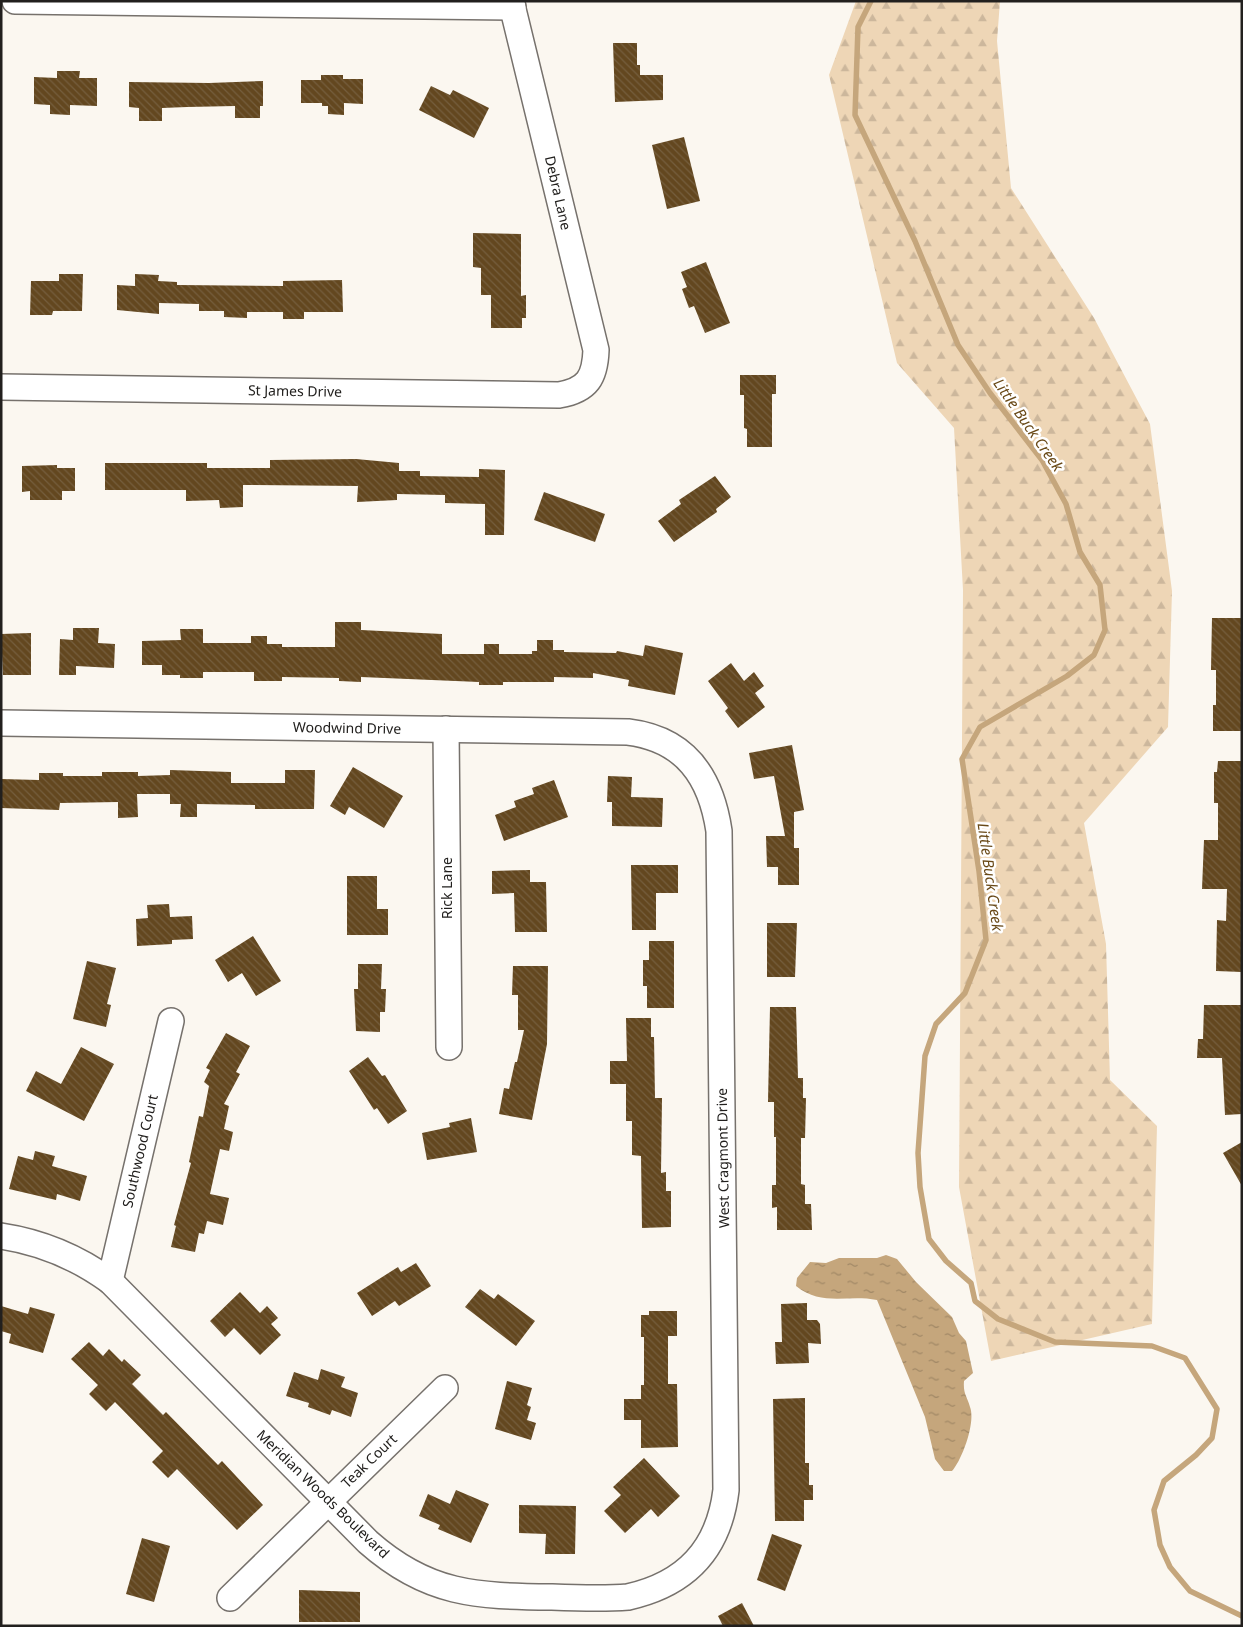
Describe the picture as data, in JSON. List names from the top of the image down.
{
  "streets": {
    "street": [
      "Debra Lane",
      "St James Drive",
      "Woodwind Drive",
      "Rick Lane",
      "Southwood Court",
      "West Cragmont Drive",
      "Teak Court",
      "Meridian Woods Boulevard"
    ]
  },
  "crossings": [
    ["Debra Lane", "St James Drive"],
    ["Woodwind Drive", "Rick Lane"],
    ["Woodwind Drive", "West Cragmont Drive"],
    ["Southwood Court", "Meridian Woods Boulevard"],
    ["West Cragmont Drive", "Meridian Woods Boulevard"],
    ["Teak Court", "Meridian Woods Boulevard"]
  ],
  "water": ["Little Buck Creek"]
}
